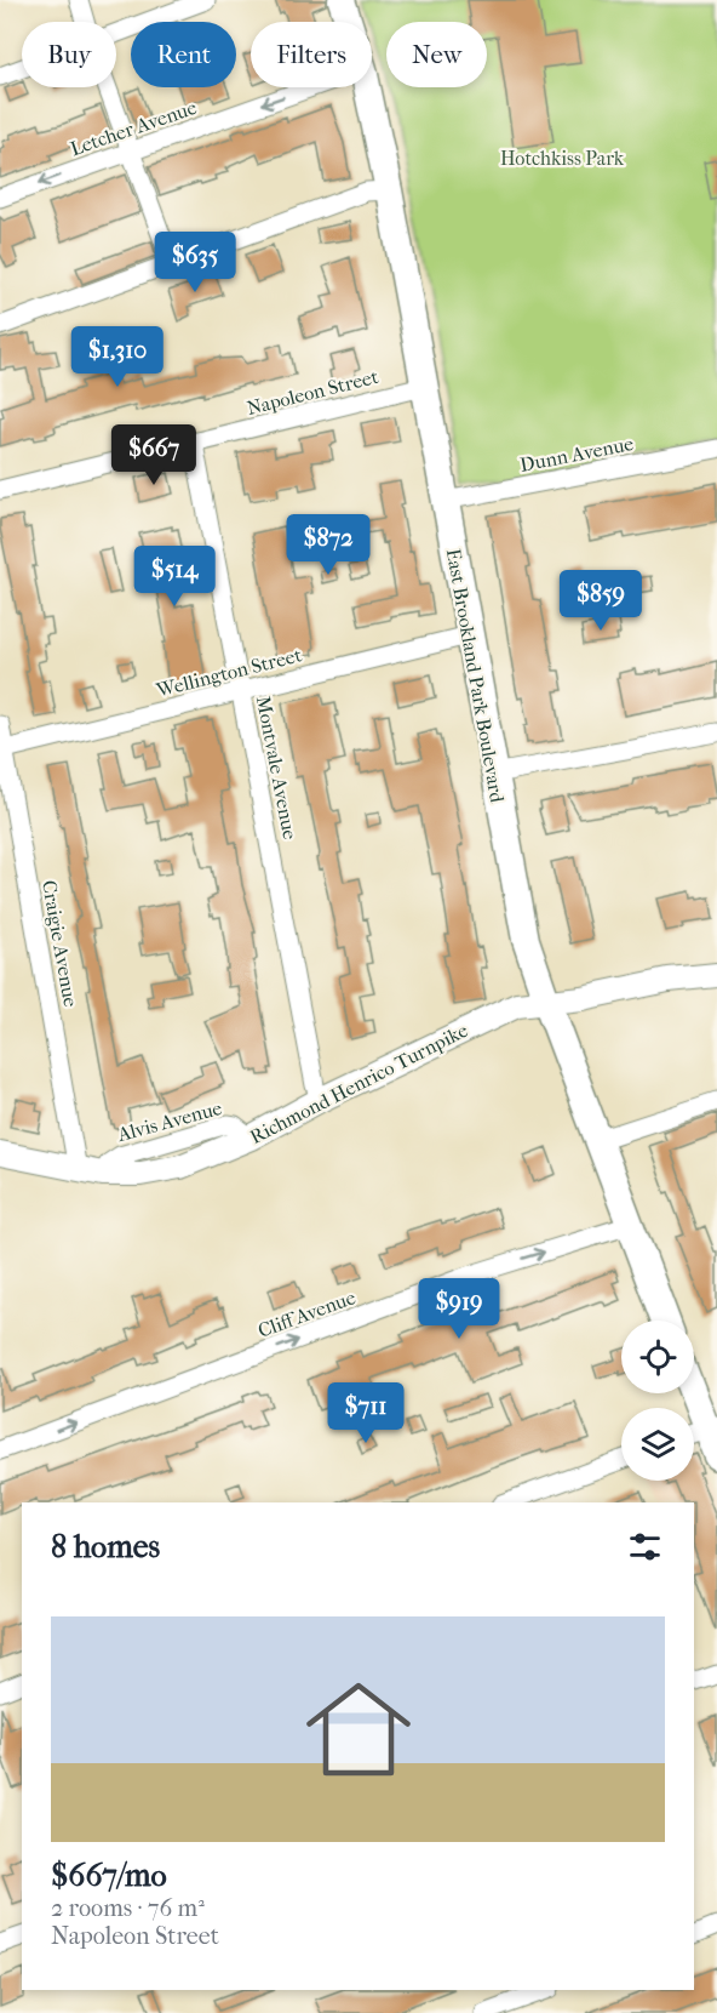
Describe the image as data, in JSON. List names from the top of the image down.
{
  "streets": {
    "main road": ["East Brookland Park Boulevard"],
    "street": [
      "Letcher Avenue",
      "Napoleon Street",
      "Dunn Avenue",
      "Wellington Street",
      "Montvale Avenue",
      "Craigie Avenue",
      "Richmond Henrico Turnpike",
      "Cliff Avenue"
    ]
  },
  "crossings": [
    ["Napoleon Street", "East Brookland Park Boulevard"],
    ["Napoleon Street", "Montvale Avenue"],
    ["Dunn Avenue", "East Brookland Park Boulevard"],
    ["Wellington Street", "East Brookland Park Boulevard"],
    ["Wellington Street", "Montvale Avenue"],
    ["Wellington Street", "Craigie Avenue"],
    ["East Brookland Park Boulevard", "Richmond Henrico Turnpike"],
    ["East Brookland Park Boulevard", "Cliff Avenue"],
    ["Montvale Avenue", "Richmond Henrico Turnpike"],
    ["Craigie Avenue", "Richmond Henrico Turnpike"]
  ],
  "one_way": ["Cliff Avenue"],
  "parks": ["Hotchkiss Park"],
  "page": {
    "chip": [
      "Buy",
      "Rent",
      "Filters",
      "New"
    ],
    "price": [
      "$635",
      "$1,310",
      "$667",
      "$872",
      "$514",
      "$859",
      "$919",
      "$711"
    ],
    "heading": "8 homes",
    "list": [
      {
        "name": "$667/mo",
        "note": "2 rooms · 76 m² · Napoleon Street"
      }
    ]
  }
}
